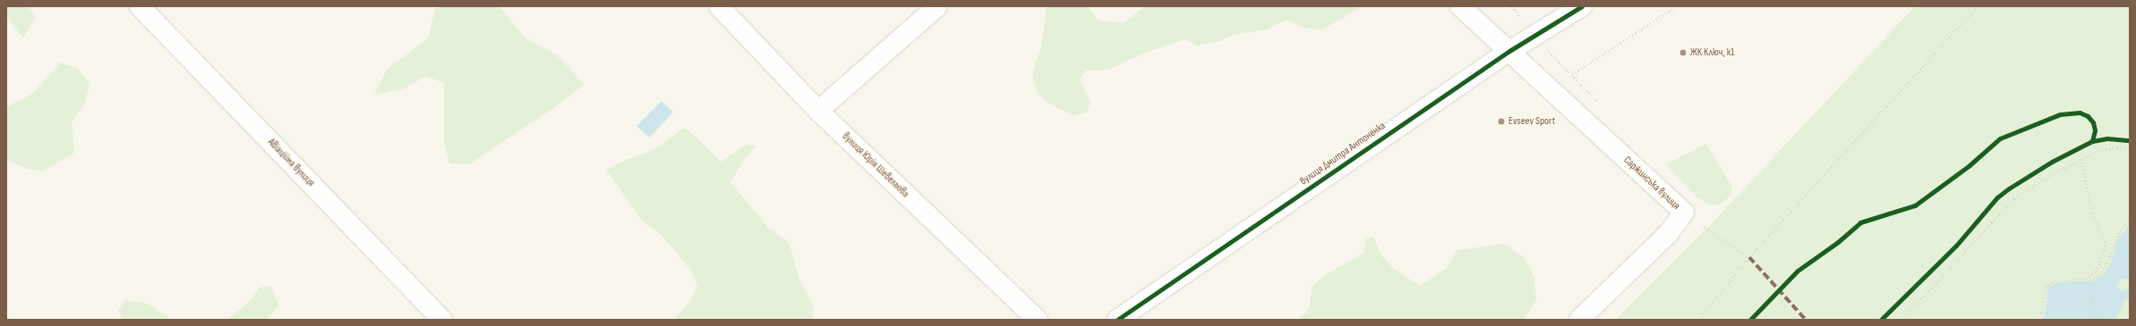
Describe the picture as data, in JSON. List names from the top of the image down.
{
  "streets": {
    "street": [
      "вулиця Дмитра Антоненка",
      "Авіаційна вулиця",
      "вулиця Юрія Шевельова",
      "Саржинська вулиця"
    ]
  },
  "crossings": [
    ["вулиця Дмитра Антоненка", "Саржинська вулиця"]
  ],
  "places": ["ЖК Ключ, к1", "Evseev Sport"]
}
